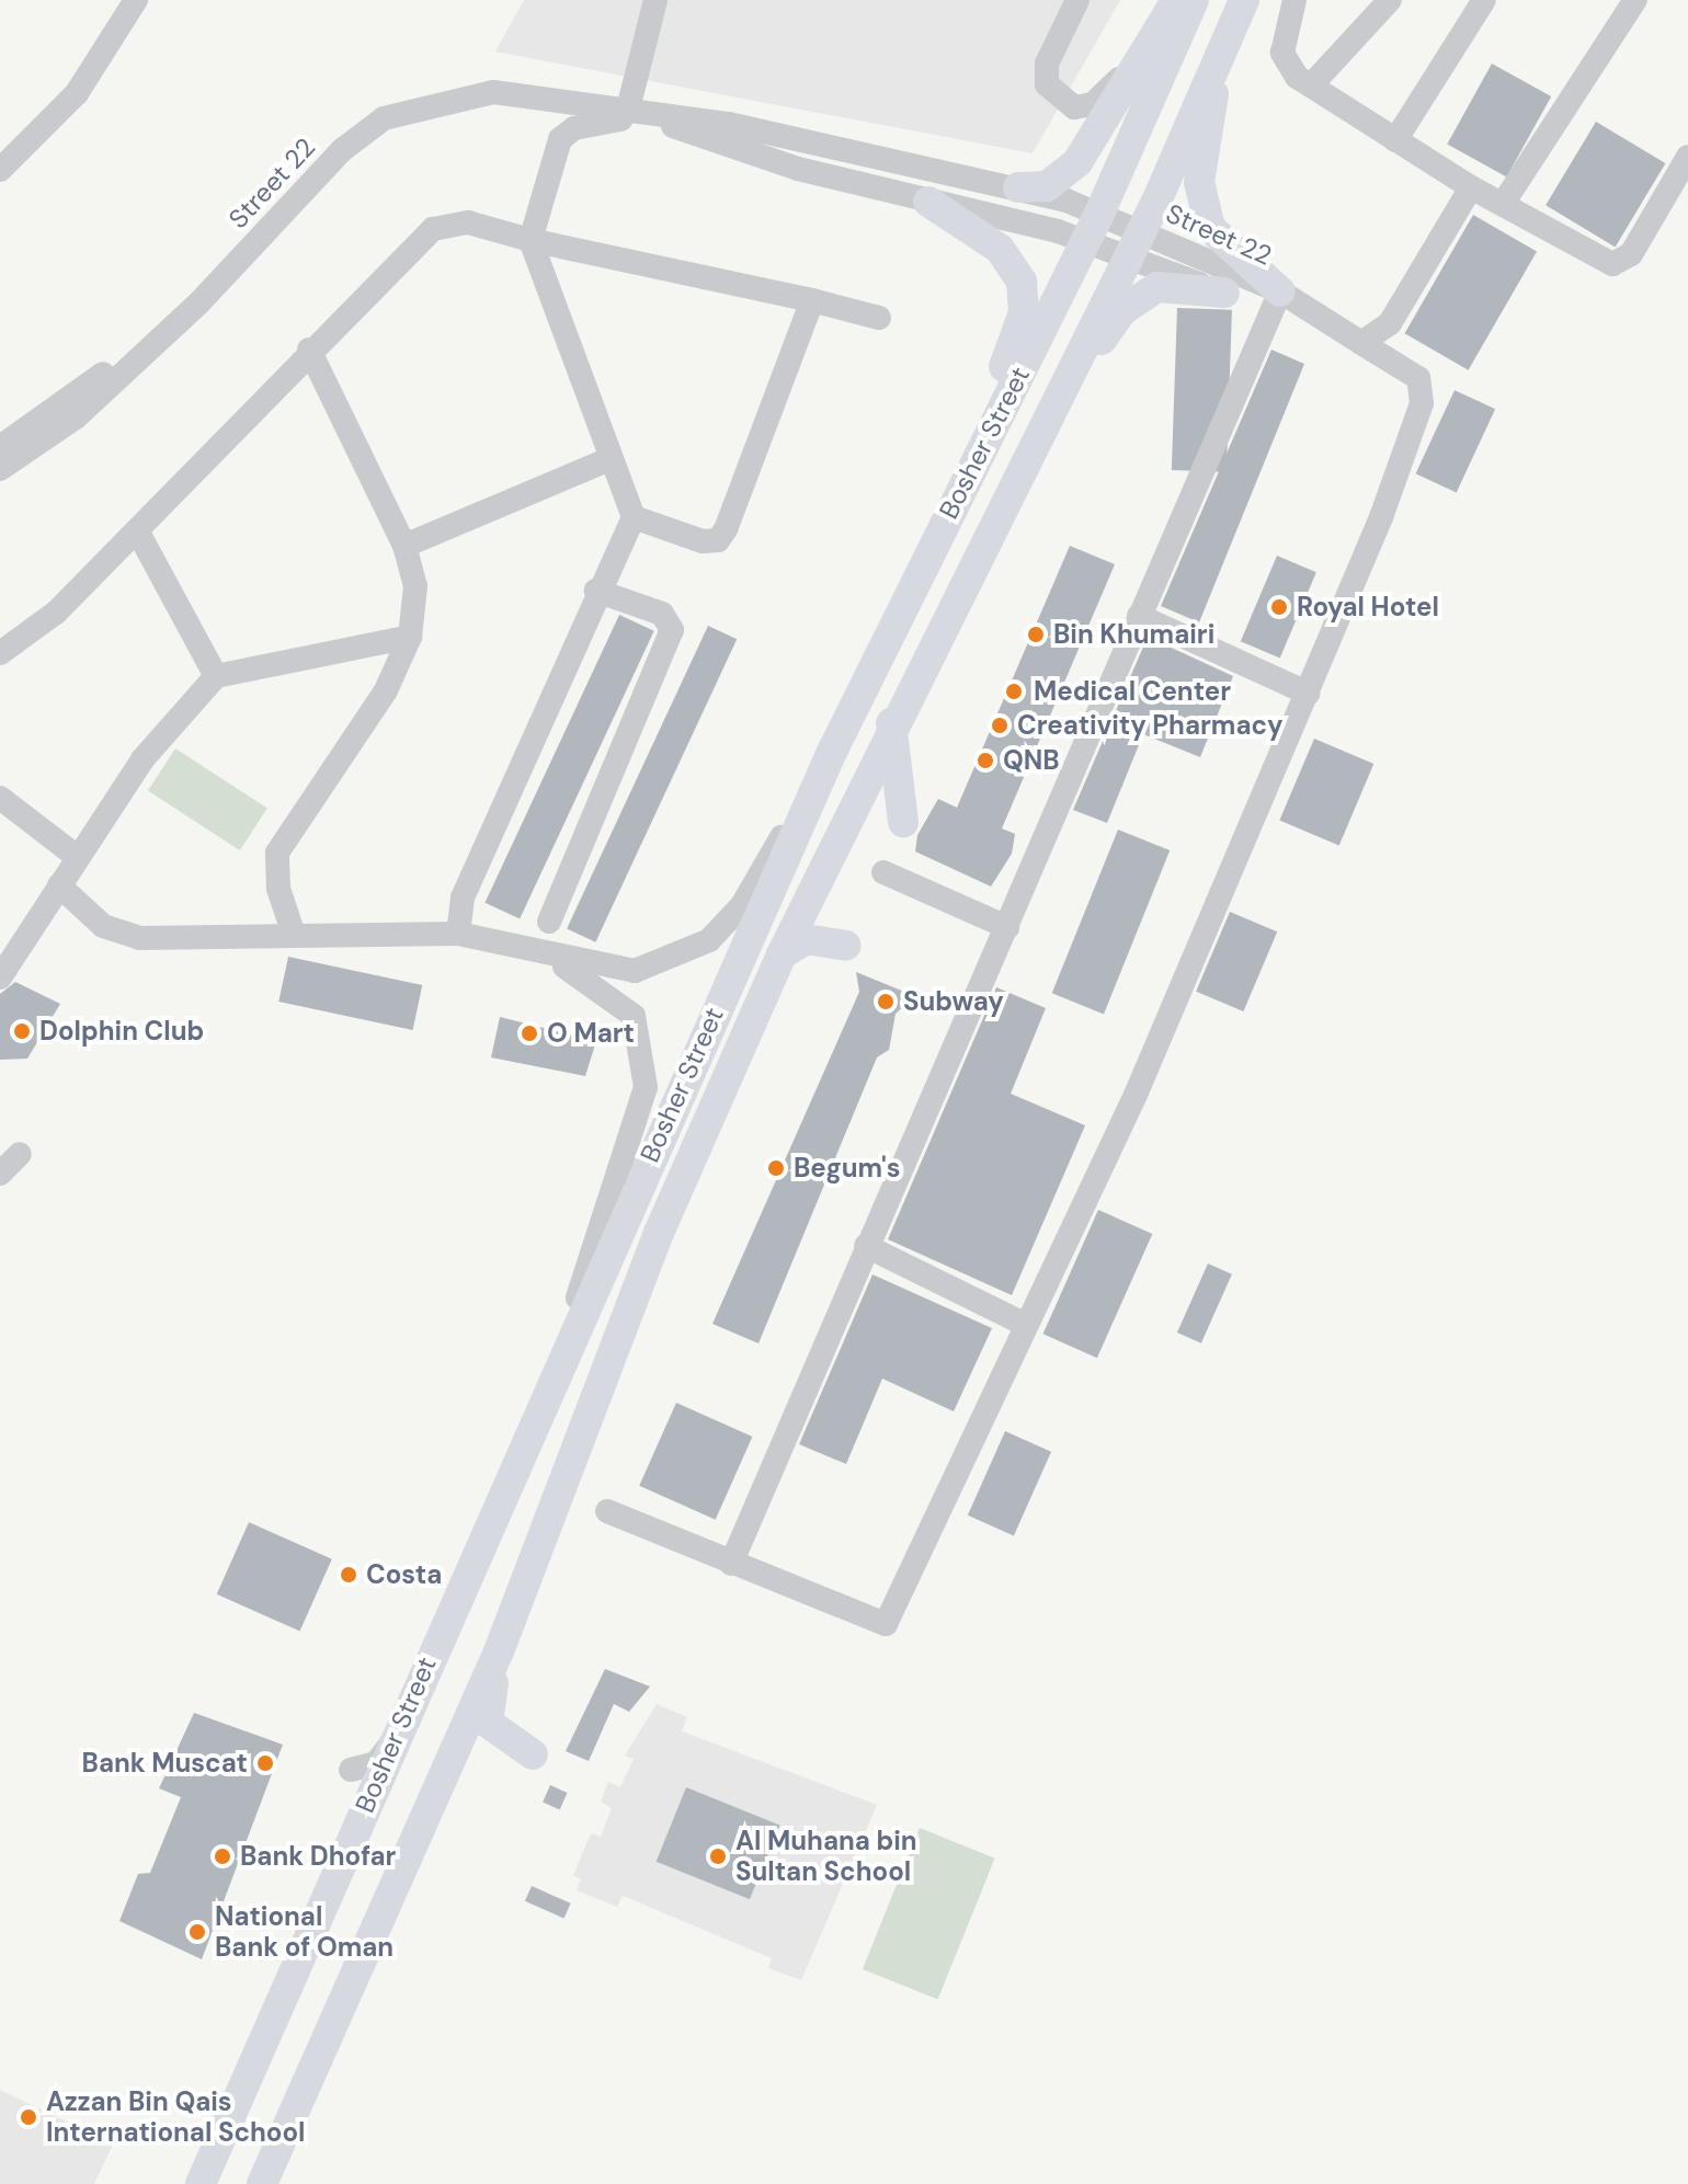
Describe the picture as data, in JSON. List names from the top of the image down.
{
  "streets": {
    "main road": ["Bosher Street"],
    "street": ["Street 22"]
  },
  "crossings": [
    ["Street 22", "Bosher Street"]
  ],
  "places": [
    "Royal Hotel",
    "Bin Khumairi",
    "Medical Center",
    "Creativity Pharmacy",
    "QNB",
    "Subway",
    "Dolphin Club",
    "O Mart",
    "Begum's",
    "Costa",
    "Bank Muscat",
    "Bank Dhofar",
    "Al Muhana bin Sultan School",
    "National Bank of Oman",
    "Azzan Bin Qais International School"
  ]
}
